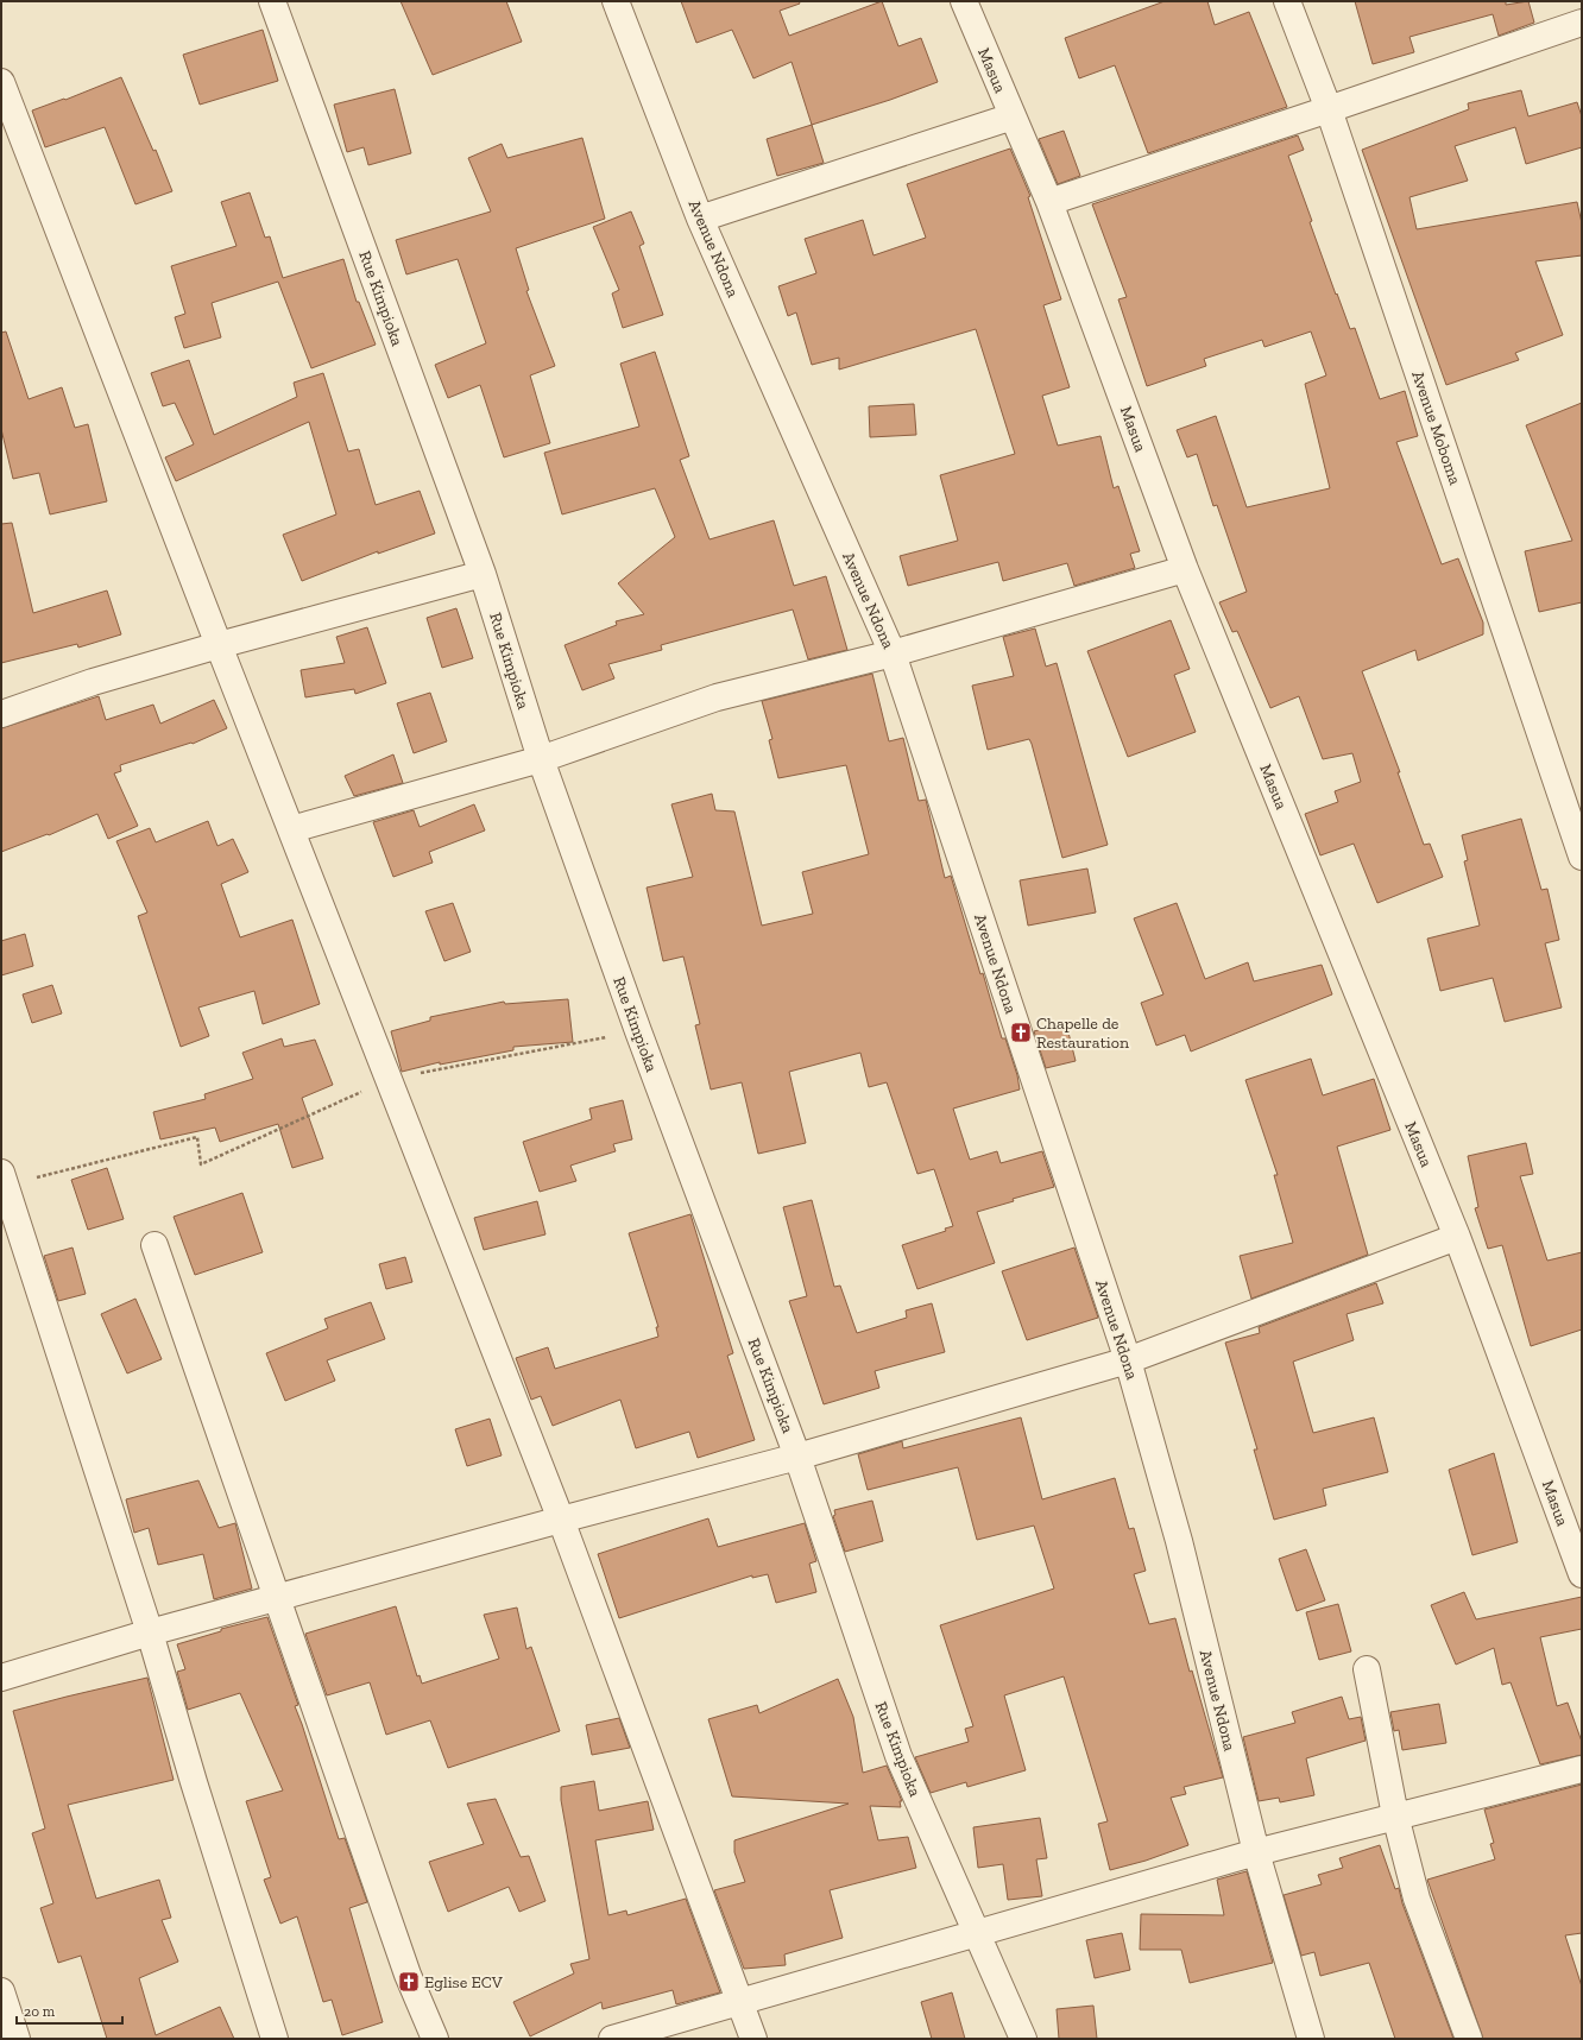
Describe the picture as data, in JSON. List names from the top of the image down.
{
  "streets": {
    "street": [
      "Masua",
      "Avenue Ndona",
      "Rue Kimpioka",
      "Avenue Moboma"
    ]
  },
  "places": {
    "church": ["Chapelle de Restauration", "Eglise ECV"]
  },
  "scale_bar": "20 m"
}
